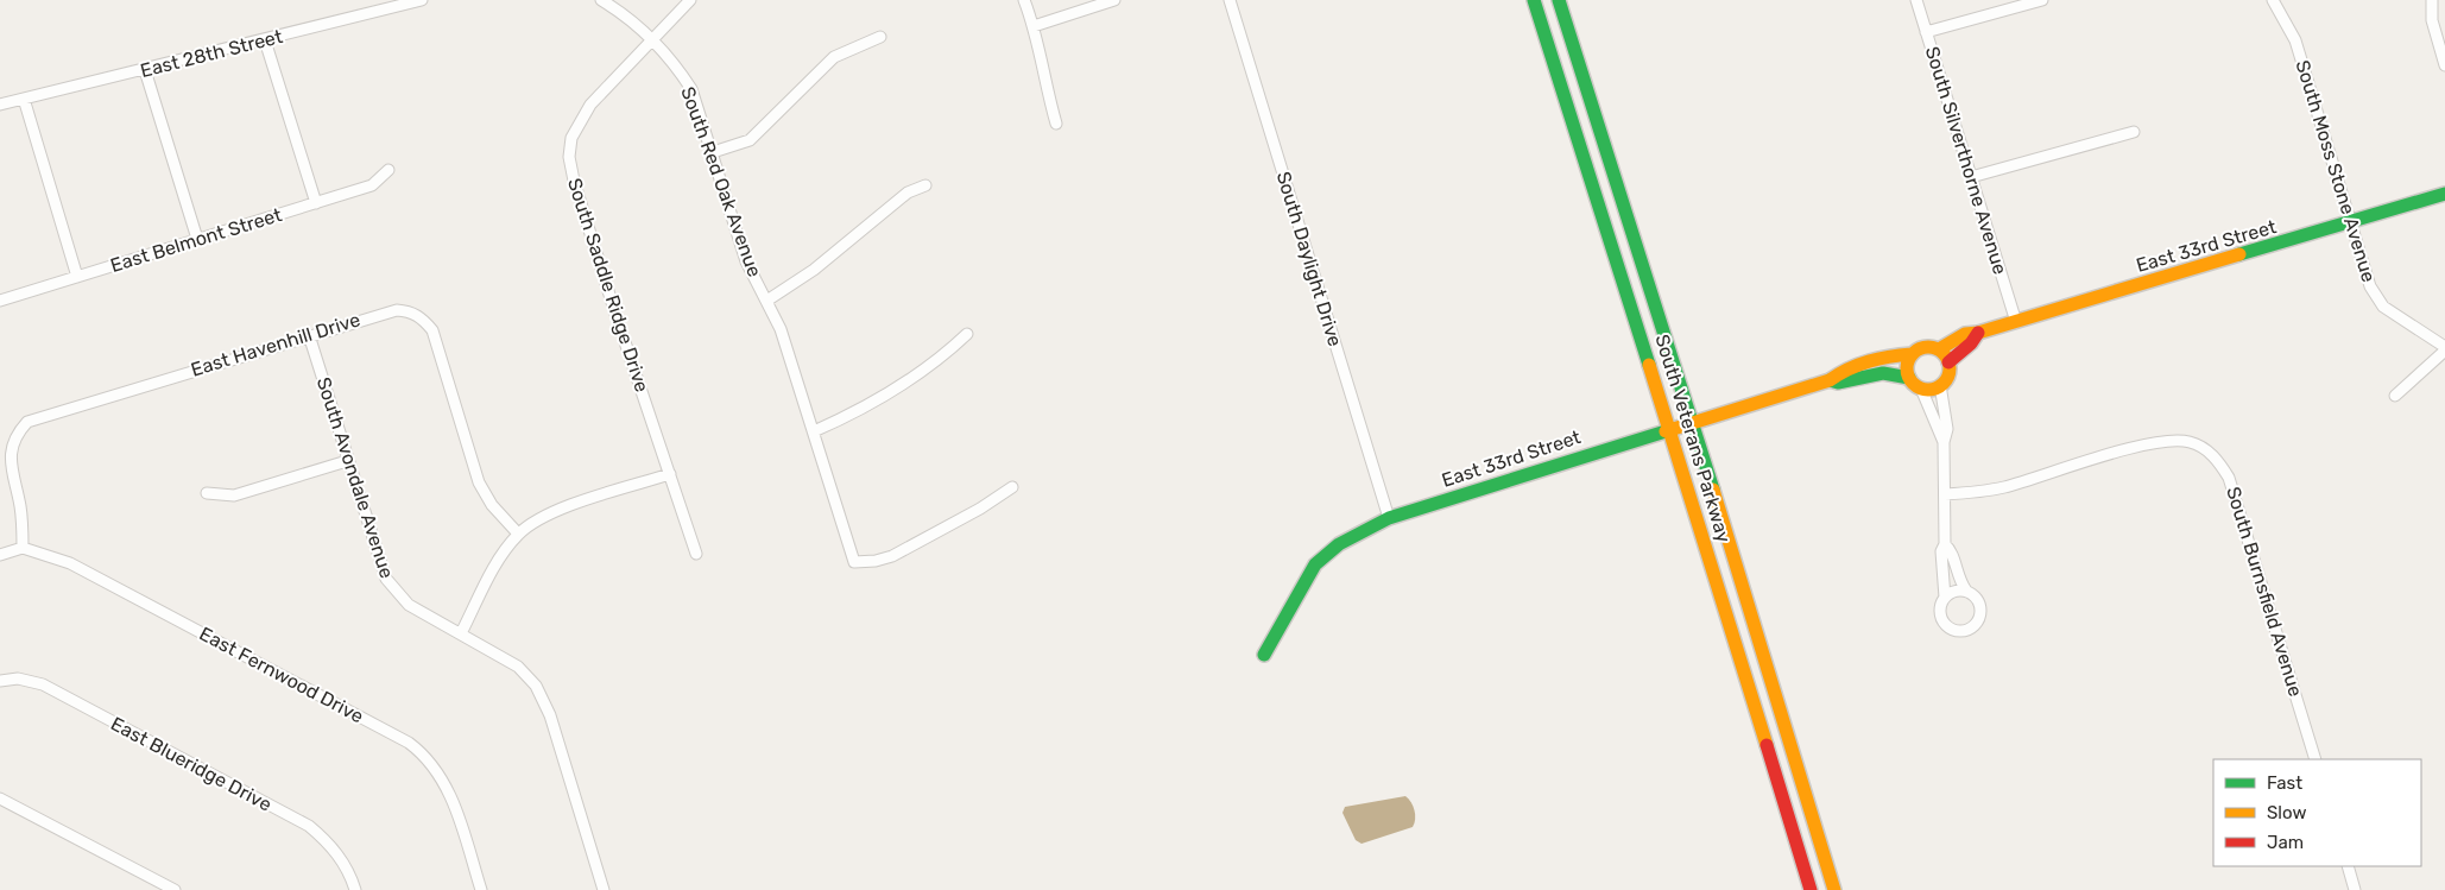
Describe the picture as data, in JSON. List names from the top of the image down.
{
  "streets": {
    "main road": ["East 33rd Street", "South Veterans Parkway"],
    "street": [
      "East 28th Street",
      "South Silverthorne Avenue",
      "South Moss Stone Avenue",
      "South Red Oak Avenue",
      "East Belmont Street",
      "South Daylight Drive",
      "South Saddle Ridge Drive",
      "East Havenhill Drive",
      "South Avondale Avenue",
      "South Burnsfield Avenue",
      "East Fernwood Drive",
      "East Blueridge Drive"
    ]
  },
  "crossings": [
    ["South Silverthorne Avenue", "East 33rd Street"],
    ["South Moss Stone Avenue", "East 33rd Street"],
    ["South Red Oak Avenue", "South Saddle Ridge Drive"],
    ["East 33rd Street", "South Daylight Drive"],
    ["East 33rd Street", "South Veterans Parkway"],
    ["East Havenhill Drive", "South Avondale Avenue"],
    ["East Havenhill Drive", "East Fernwood Drive"]
  ],
  "legend": ["Fast", "Slow", "Jam"]
}
